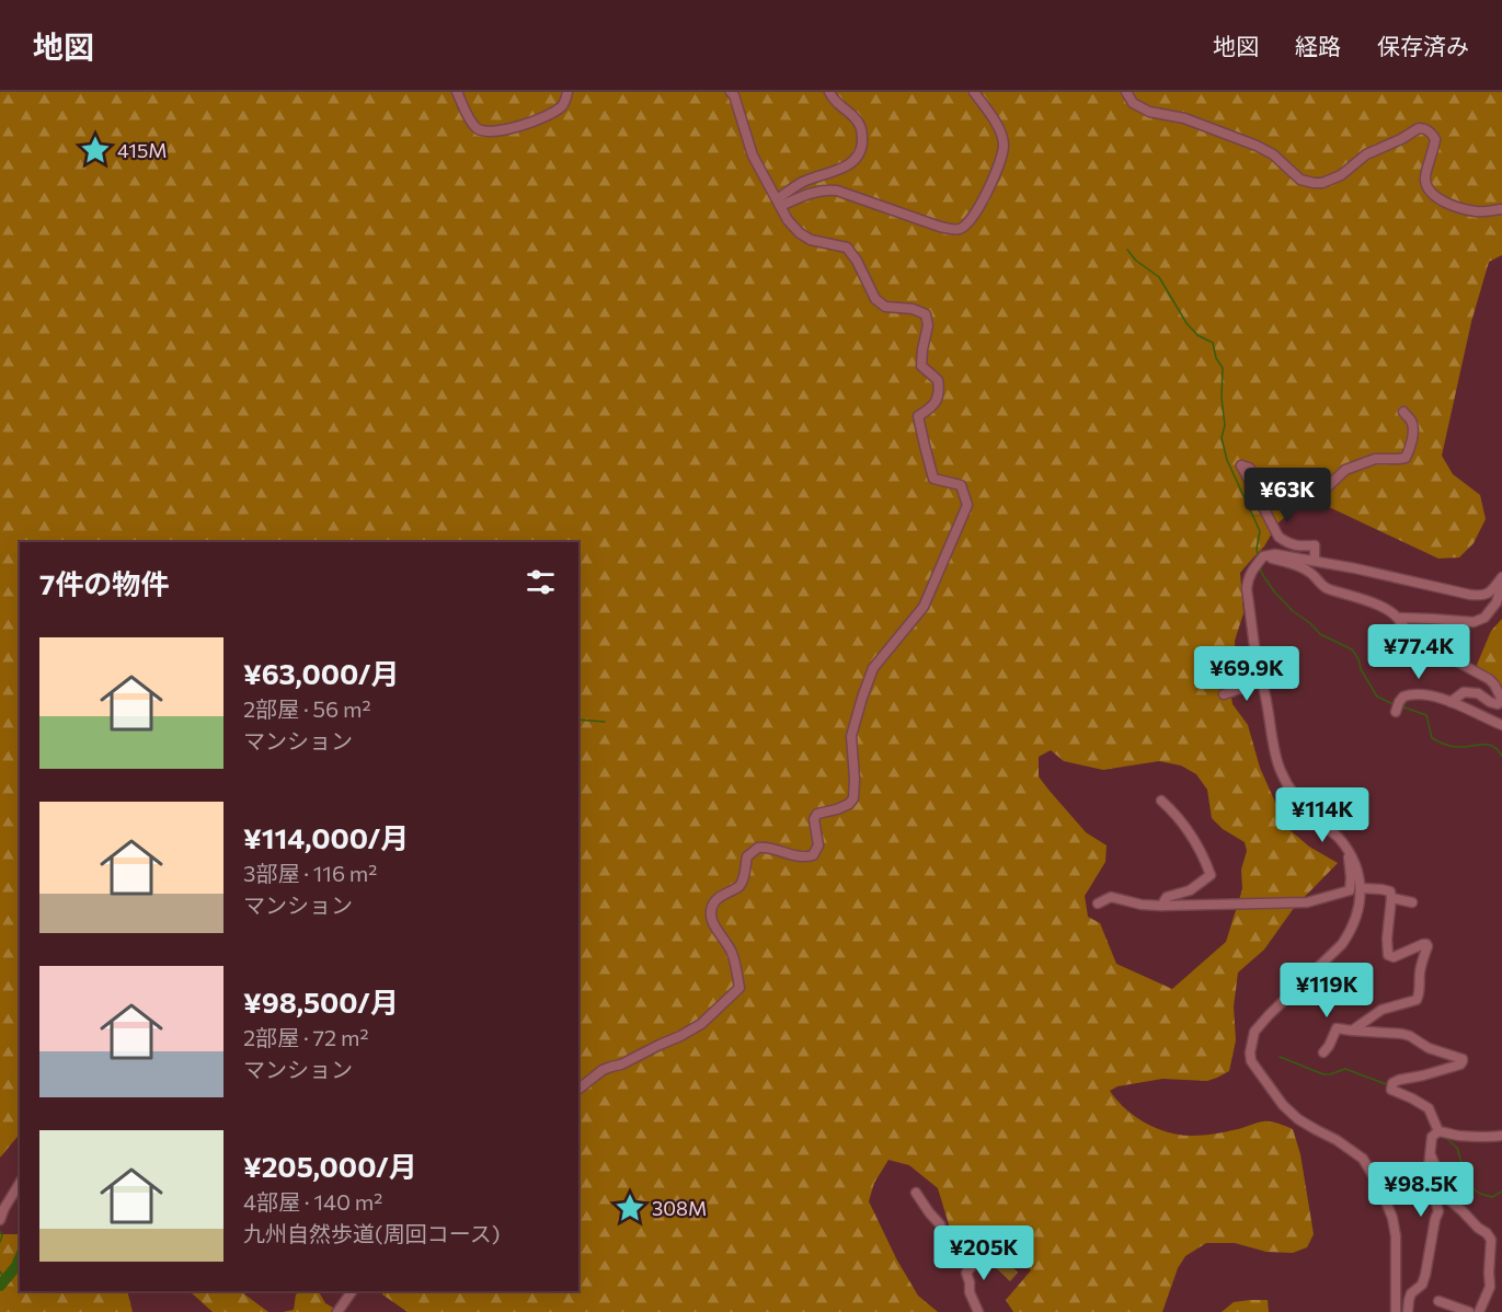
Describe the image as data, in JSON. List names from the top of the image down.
{
  "places": {
    "place": ["415M", "308M"]
  },
  "page": {
    "header": "地図",
    "nav": ["地図", "経路", "保存済み"],
    "price": [
      "¥63K",
      "¥77.4K",
      "¥69.9K",
      "¥114K",
      "¥119K",
      "¥98.5K",
      "¥205K"
    ],
    "heading": "7件の物件",
    "list": [
      {
        "name": "¥63,000/月",
        "note": "2部屋 · 56 m² · マンション"
      },
      {
        "name": "¥114,000/月",
        "note": "3部屋 · 116 m² · マンション"
      },
      {
        "name": "¥98,500/月",
        "note": "2部屋 · 72 m² · マンション"
      },
      {
        "name": "¥205,000/月",
        "note": "4部屋 · 140 m² · 九州自然歩道(周回コース)"
      }
    ]
  }
}
